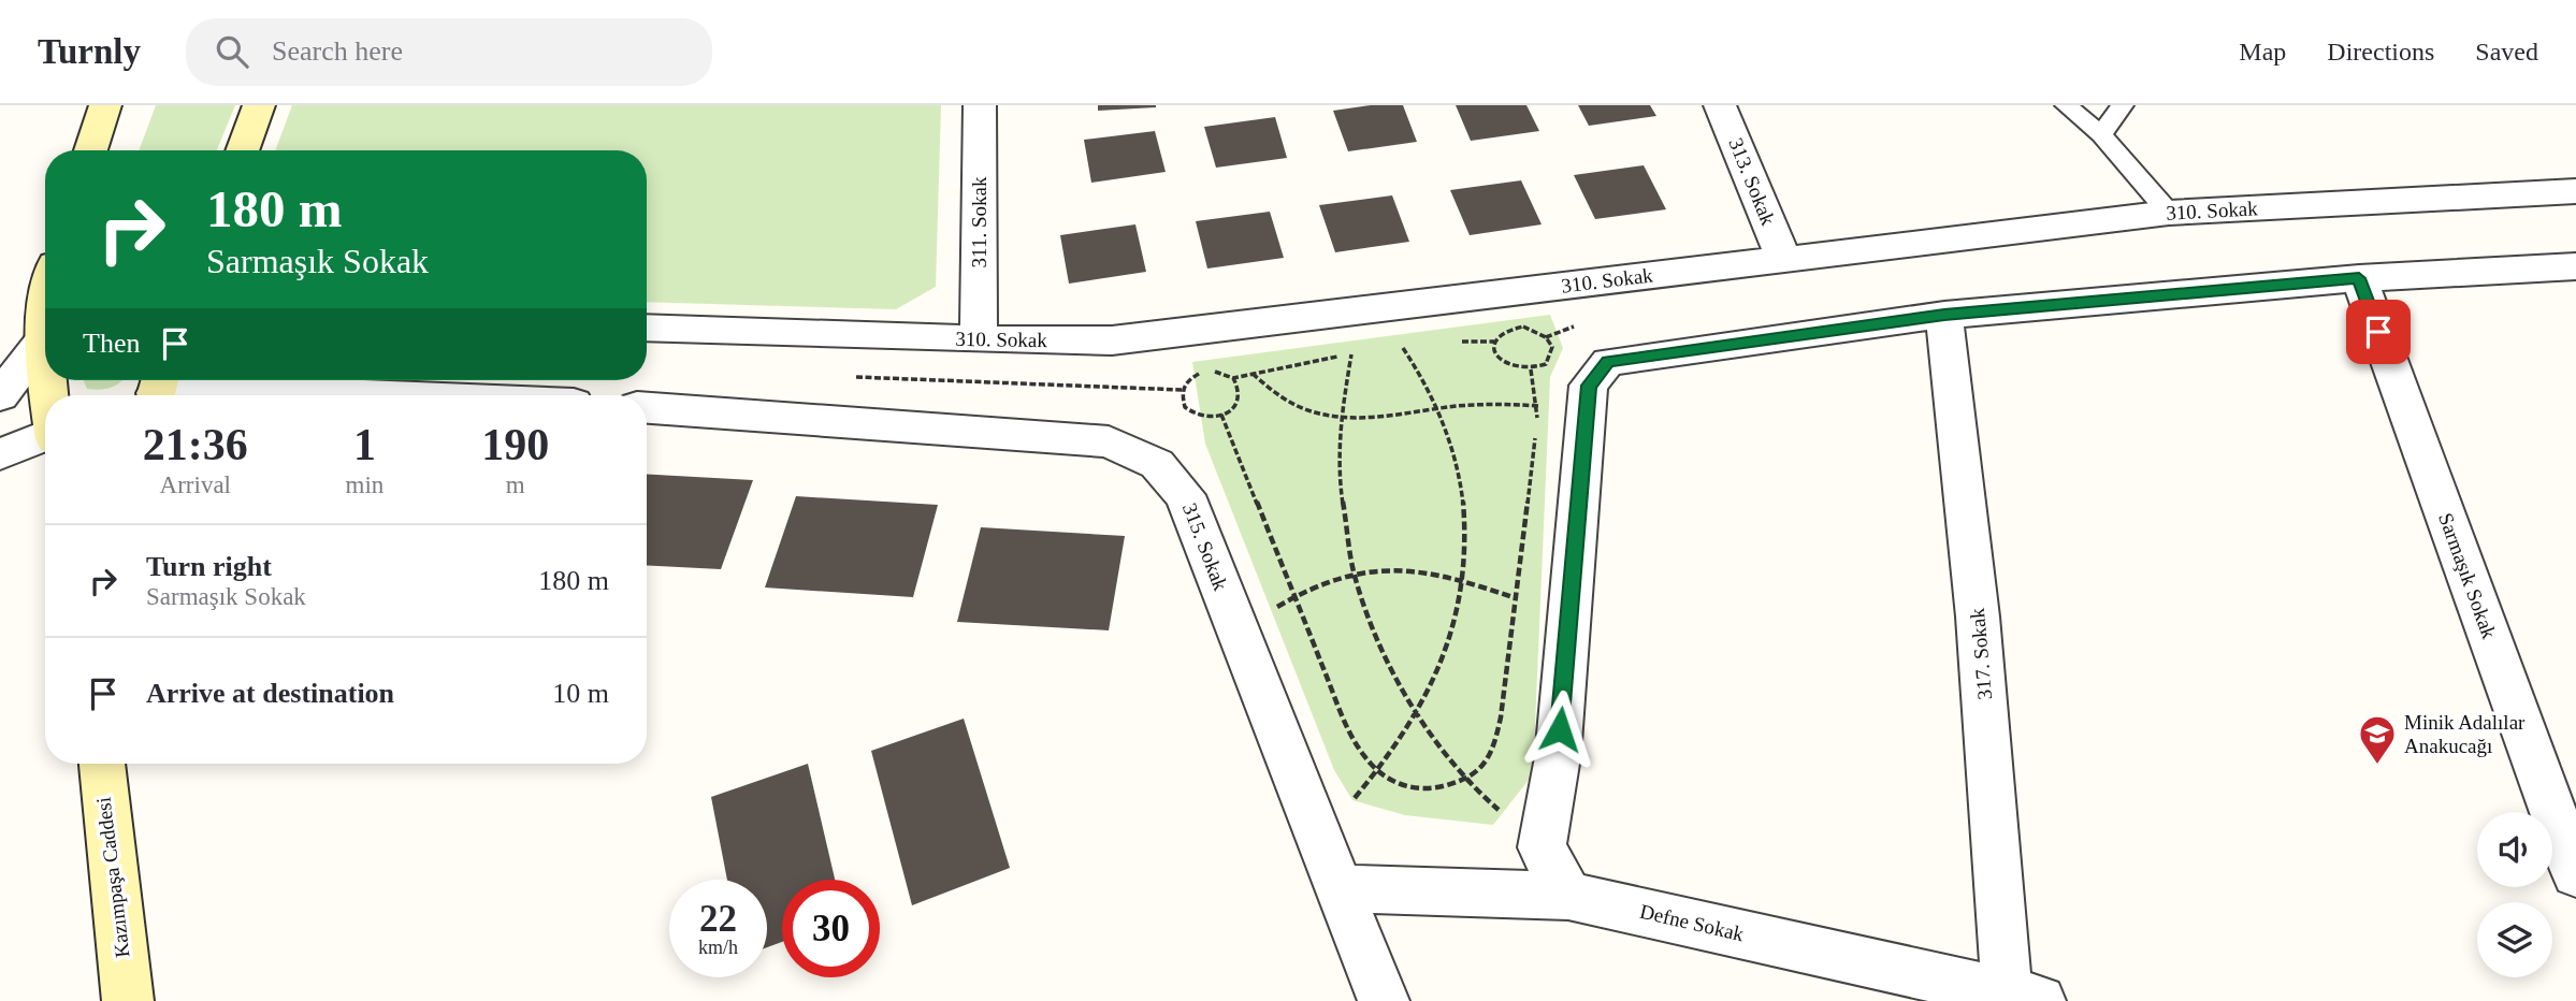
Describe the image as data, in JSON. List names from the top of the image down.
{
  "streets": {
    "main road": ["Kazımpaşa Caddesi"],
    "street": [
      "313. Sokak",
      "310. Sokak",
      "311. Sokak",
      "315. Sokak",
      "Sarmaşık Sokak",
      "317. Sokak",
      "Defne Sokak"
    ]
  },
  "crossings": [
    ["313. Sokak", "310. Sokak"],
    ["310. Sokak", "311. Sokak"],
    ["315. Sokak", "Defne Sokak"],
    ["317. Sokak", "Defne Sokak"]
  ],
  "places": {
    "school or university": ["Minik Adalılar Anakucağı"]
  },
  "page": {
    "header": "Turnly",
    "search": "Search here",
    "nav": ["Map", "Directions", "Saved"],
    "turn": ["180 m", "Sarmaşık Sokak"],
    "then": "Then",
    "eta": [
      "21:36",
      "Arrival",
      "1",
      "min",
      "190",
      "m"
    ],
    "list": [
      {
        "name": "Turn right",
        "note": "Sarmaşık Sokak",
        "value": "180 m"
      },
      {
        "name": "Arrive at destination",
        "value": "10 m"
      }
    ],
    "speed": "22 km/h",
    "limit": "30"
  }
}
